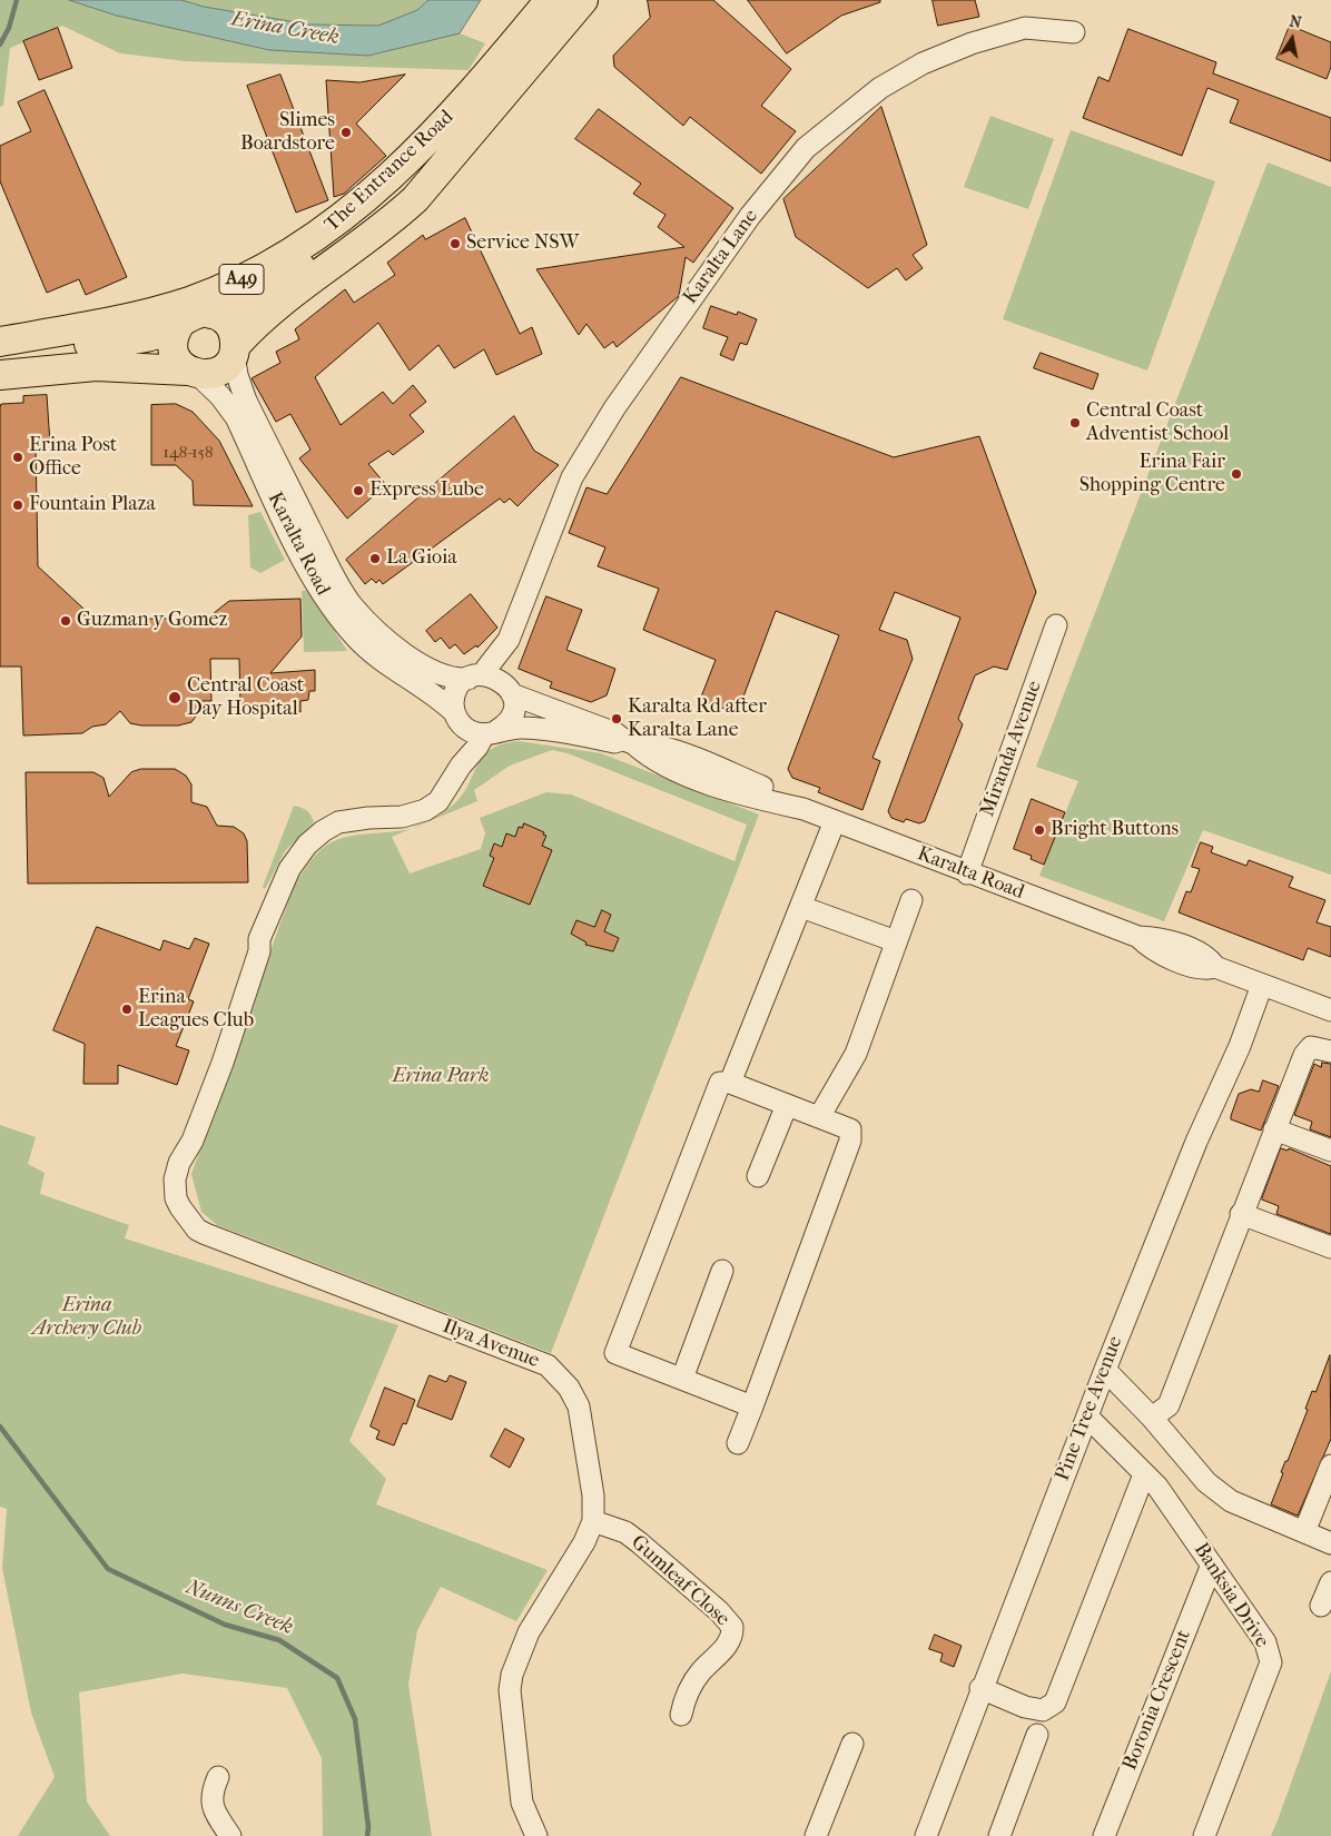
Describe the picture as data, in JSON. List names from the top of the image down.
{
  "streets": {
    "highway": ["The Entrance Road", "A49"],
    "street": [
      "Karalta Lane",
      "Karalta Road",
      "Miranda Avenue",
      "Ilya Avenue",
      "Pine Tree Avenue",
      "Gumleaf Close",
      "Banksia Drive",
      "Boronia Crescent"
    ]
  },
  "crossings": [
    ["The Entrance Road", "A49"],
    ["The Entrance Road", "Karalta Road"],
    ["Karalta Lane", "Karalta Road"],
    ["Karalta Lane", "Ilya Avenue"],
    ["A49", "Karalta Road"],
    ["Karalta Road", "Miranda Avenue"],
    ["Karalta Road", "Ilya Avenue"],
    ["Karalta Road", "Pine Tree Avenue"],
    ["Ilya Avenue", "Gumleaf Close"],
    ["Pine Tree Avenue", "Banksia Drive"],
    ["Banksia Drive", "Boronia Crescent"]
  ],
  "water": ["Erina Creek", "Nunns Creek"],
  "parks": ["Erina Park", "Erina Archery Club"],
  "places": [
    "Slimes Boardstore",
    "Service NSW",
    "Central Coast Adventist School",
    "Erina Post Office",
    "Erina Fair Shopping Centre",
    "Express Lube",
    "Fountain Plaza",
    "La Gioia",
    "Guzman y Gomez",
    "Central Coast Day Hospital",
    "Karalta Rd after Karalta Lane",
    "Bright Buttons",
    "Erina Leagues Club"
  ],
  "house_numbers": ["148-158"],
  "north": "top"
}
